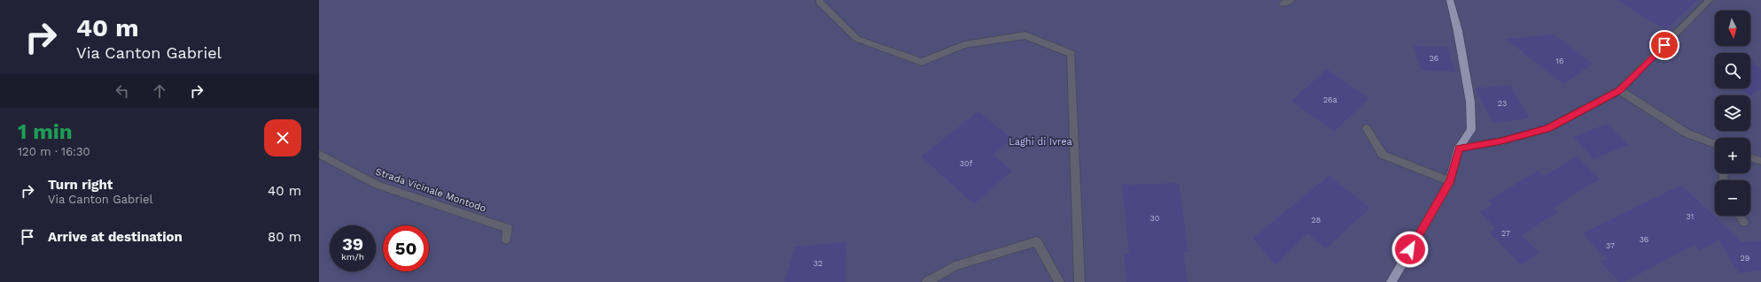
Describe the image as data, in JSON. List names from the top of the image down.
{
  "streets": {
    "street": ["Strada Vicinale Montodo"]
  },
  "parks": ["Laghi di Ivrea"],
  "house_numbers": [
    "26",
    "16",
    "26a",
    "23",
    "30f",
    "31",
    "30",
    "28",
    "27",
    "36",
    "37",
    "29",
    "32"
  ],
  "north": "bottom",
  "page": {
    "turn": ["40 m", "Via Canton Gabriel"],
    "map_buttons": ["+", "−"],
    "heading": ["1 min", "120 m · 16:30"],
    "list": [
      {
        "name": "Turn right",
        "note": "Via Canton Gabriel",
        "value": "40 m"
      },
      {
        "name": "Arrive at destination",
        "value": "80 m"
      }
    ],
    "speed": "39 km/h",
    "limit": "50"
  }
}
